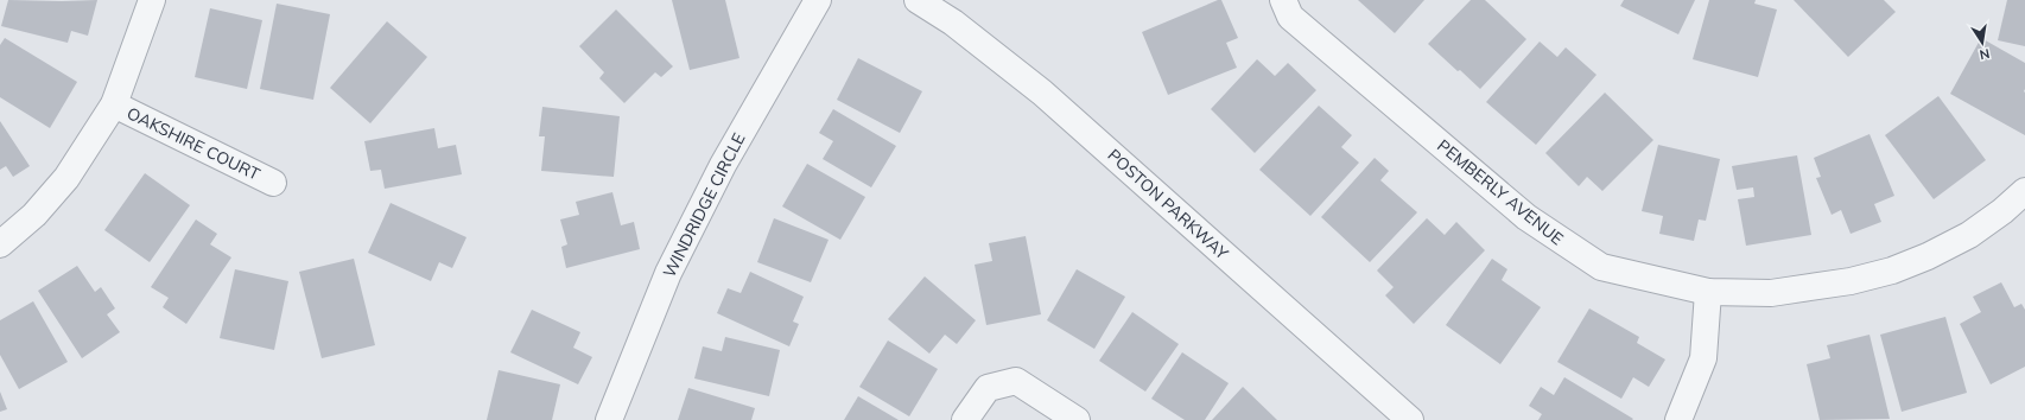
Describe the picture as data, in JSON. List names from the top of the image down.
{
  "streets": {
    "street": [
      "OAKSHIRE COURT",
      "PEMBERLY AVENUE",
      "POSTON PARKWAY",
      "WINDRIDGE CIRCLE"
    ]
  },
  "north": "bottom"
}
